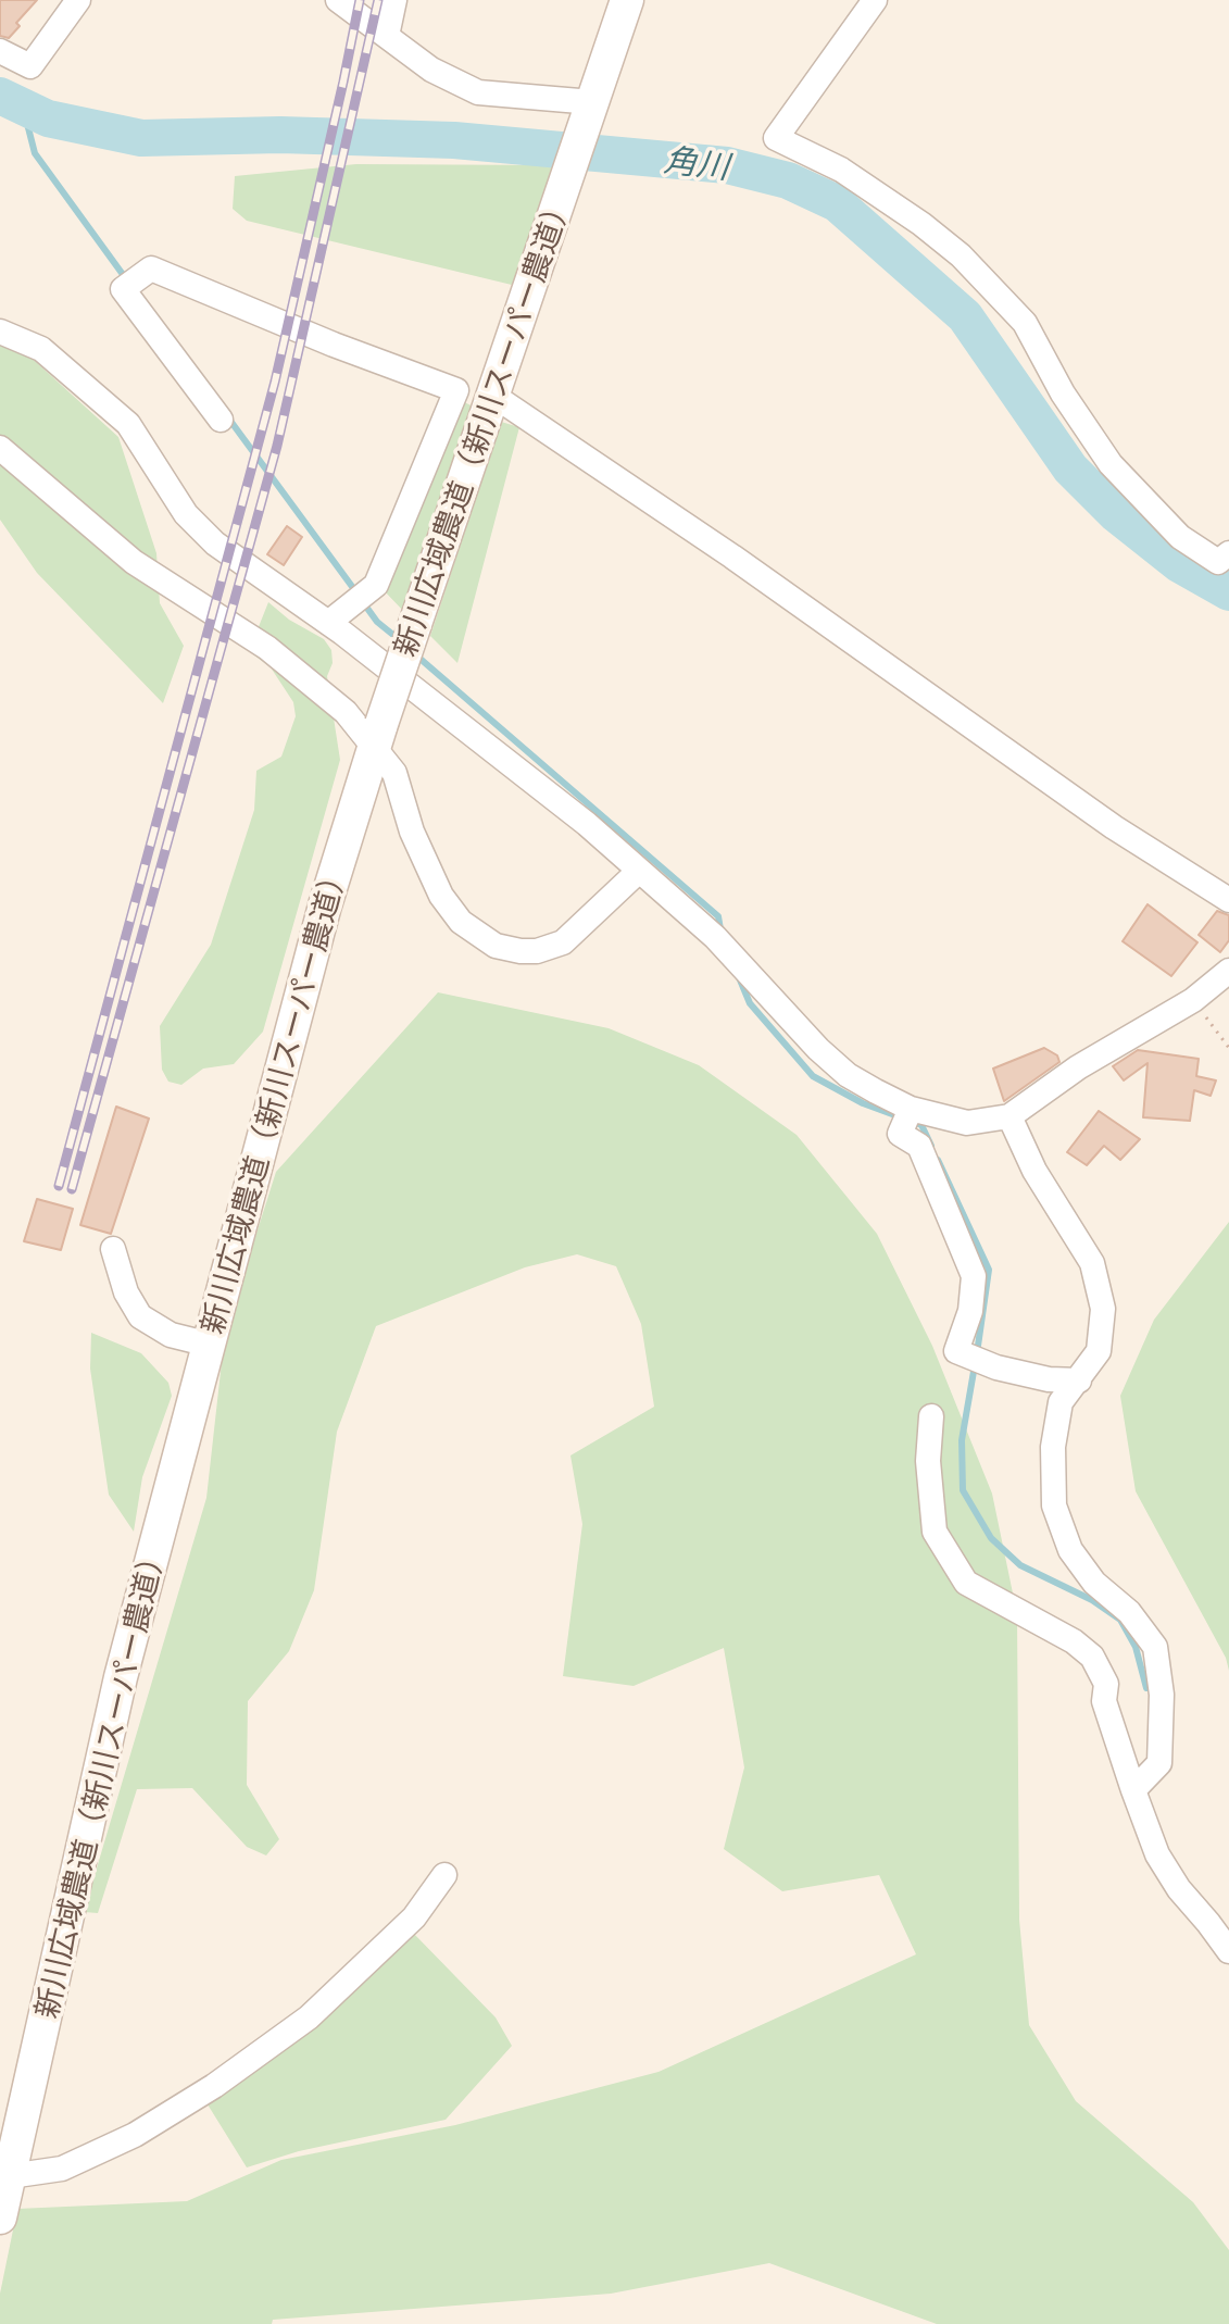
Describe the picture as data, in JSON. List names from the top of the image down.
{
  "streets": {
    "street": ["新川広域農道（新川スーパー農道）"]
  },
  "water": ["角川"]
}
